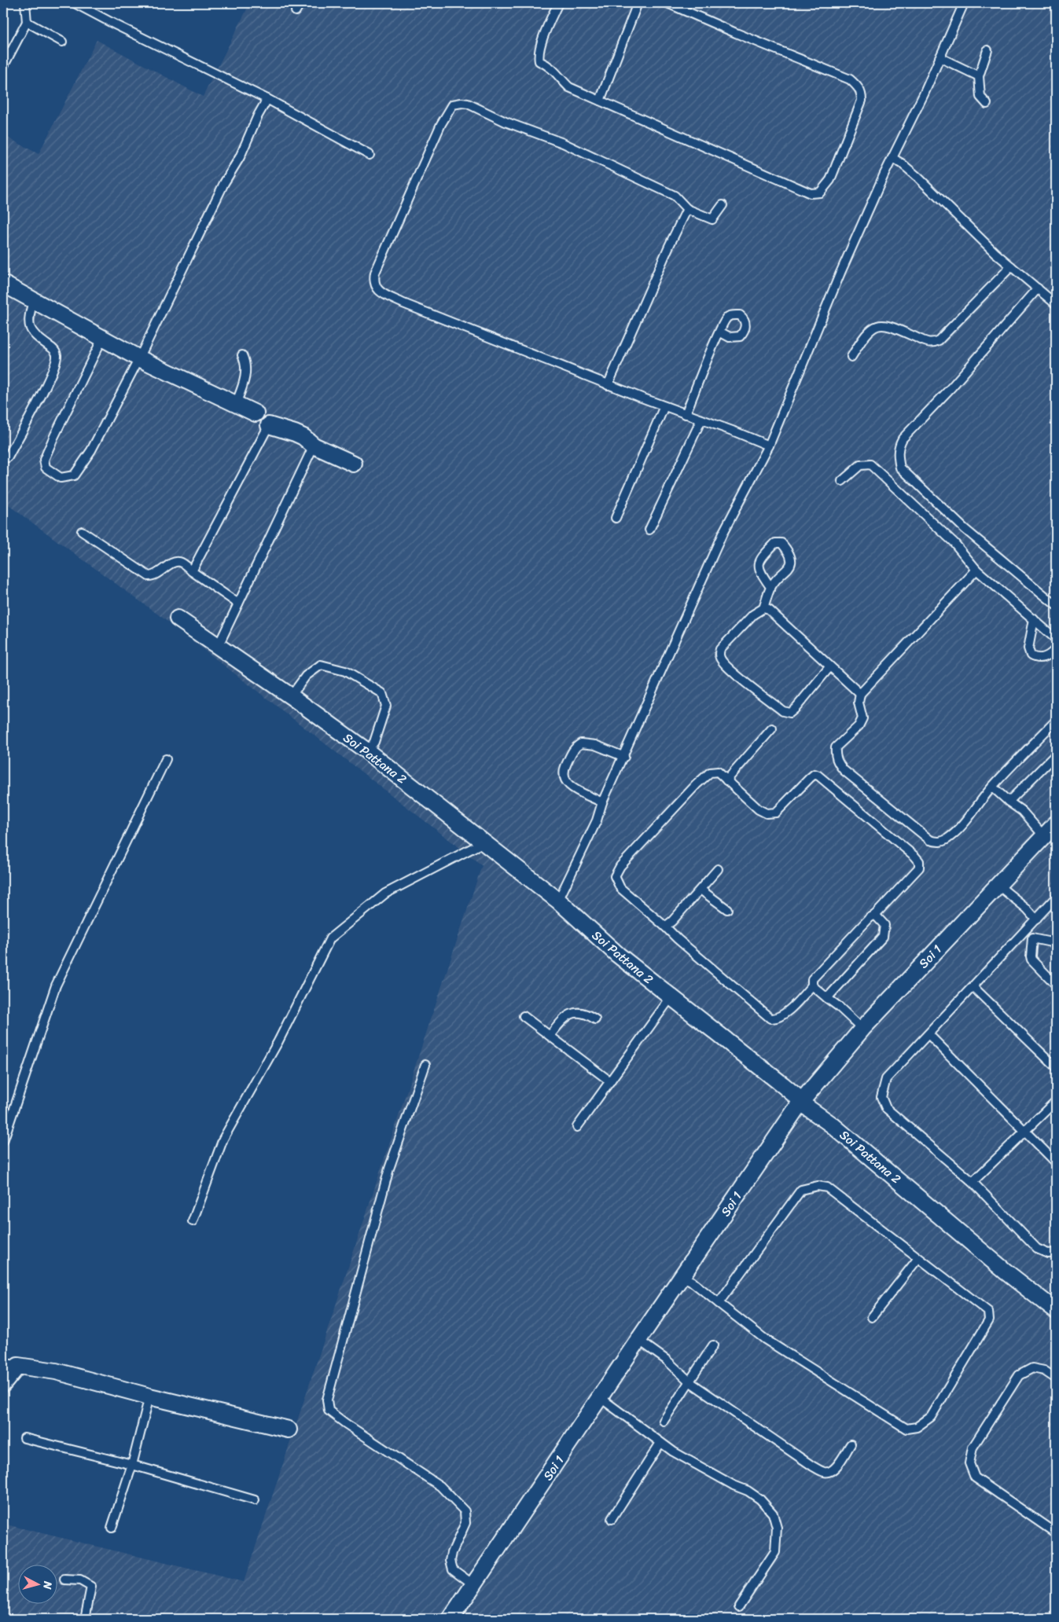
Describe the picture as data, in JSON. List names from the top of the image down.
{
  "streets": {
    "street": ["Soi Pattana 2", "Soi 1"]
  },
  "crossings": [
    ["Soi Pattana 2", "Soi 1"]
  ],
  "north": "right"
}
